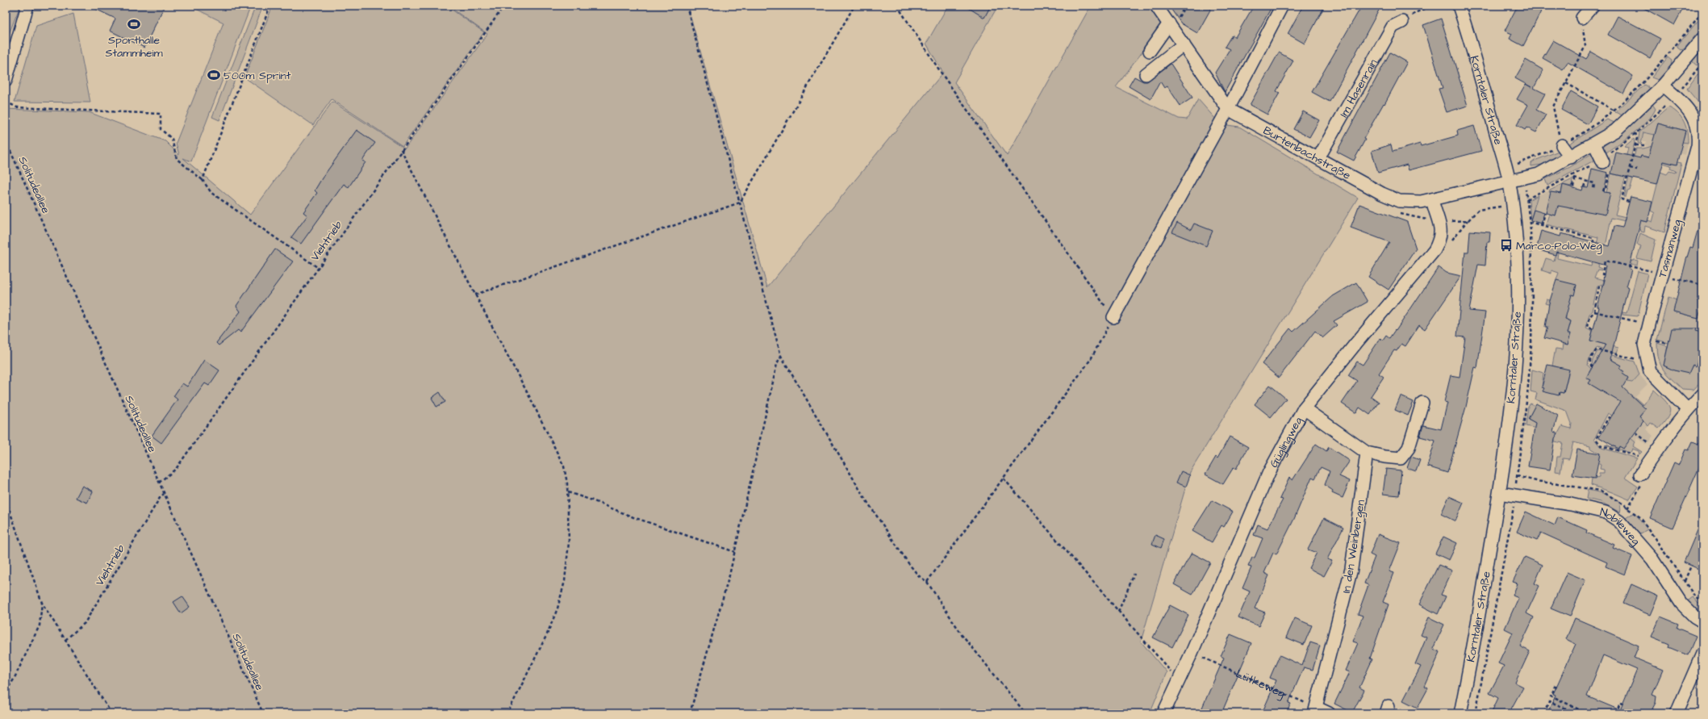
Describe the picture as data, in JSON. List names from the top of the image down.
{
  "streets": {
    "street": [
      "Im Hasenrain",
      "Korntaler Straße",
      "Burtenbachstraße",
      "Tasmanweg",
      "Güglingweg",
      "Nobileweg",
      "In den Weinbergen"
    ],
    "path": ["Solitudeallee", "Viehtrieb", "Lütkeweg"]
  },
  "crossings": [
    ["Im Hasenrain", "Burtenbachstraße"],
    ["Korntaler Straße", "Burtenbachstraße"],
    ["Korntaler Straße", "Nobileweg"],
    ["Burtenbachstraße", "Güglingweg"],
    ["Solitudeallee", "Viehtrieb"],
    ["Güglingweg", "Lütkeweg"],
    ["In den Weinbergen", "Lütkeweg"]
  ],
  "places": {
    "sports": ["Sporthalle Stammheim", "500m Sprint"],
    "bus stop": ["Marco-Polo-Weg"]
  }
}
